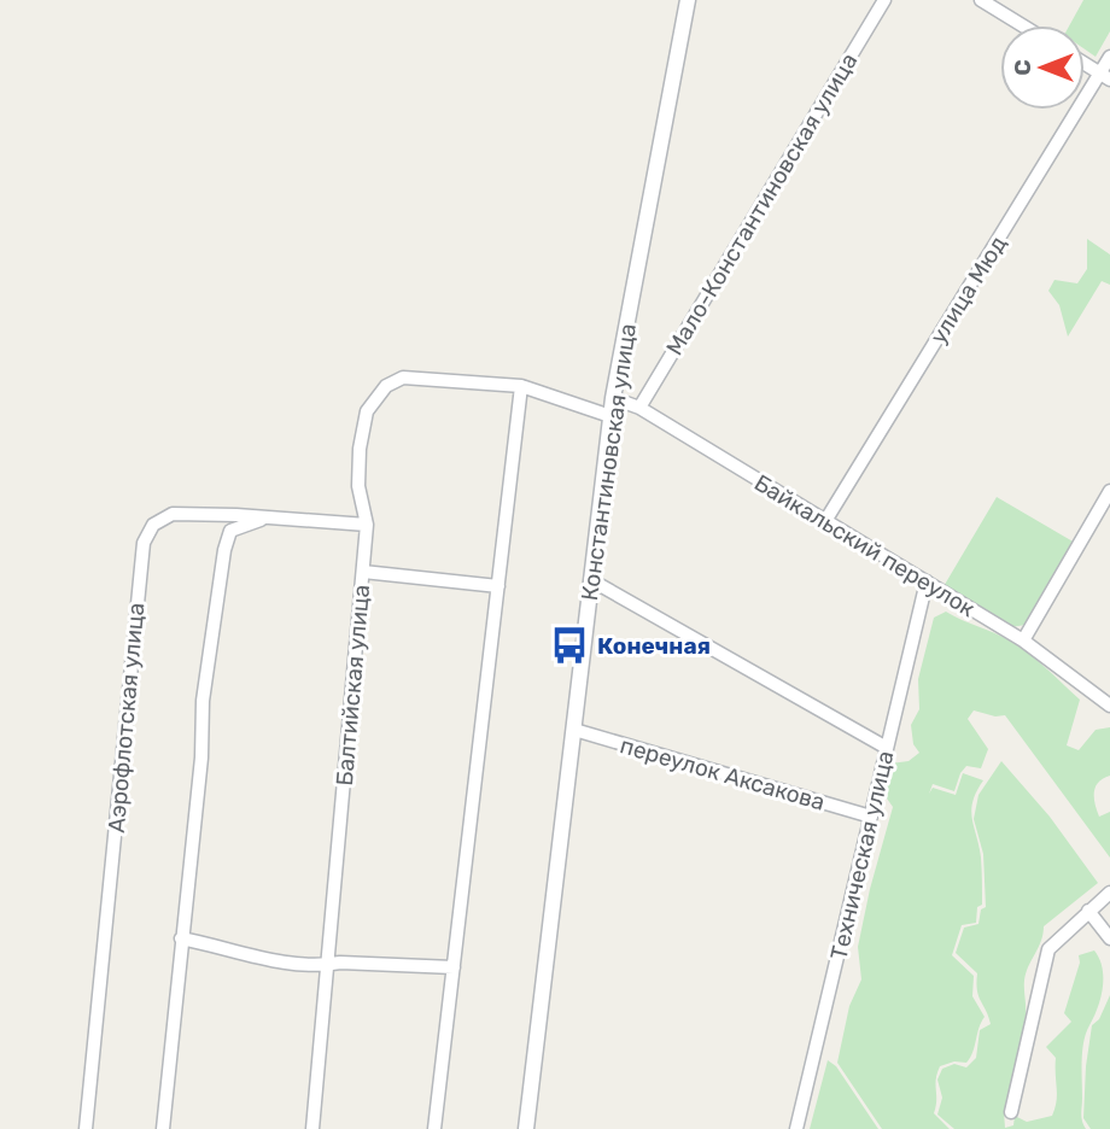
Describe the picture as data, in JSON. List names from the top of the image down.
{
  "streets": {
    "street": [
      "Мало-Константиновская улица",
      "улица Мюд",
      "Константиновская улица",
      "Байкальский переулок",
      "Балтийская улица",
      "Аэрофлотская улица",
      "переулок Аксакова",
      "Техническая улица"
    ]
  },
  "crossings": [
    ["Мало-Константиновская улица", "Байкальский переулок"],
    ["улица Мюд", "Байкальский переулок"],
    ["Константиновская улица", "Байкальский переулок"],
    ["Константиновская улица", "Балтийская улица"],
    ["Константиновская улица", "переулок Аксакова"],
    ["Байкальский переулок", "Техническая улица"],
    ["Балтийская улица", "Аэрофлотская улица"],
    ["переулок Аксакова", "Техническая улица"]
  ],
  "places": {
    "bus stop": ["Конечная"]
  },
  "north": "left"
}
